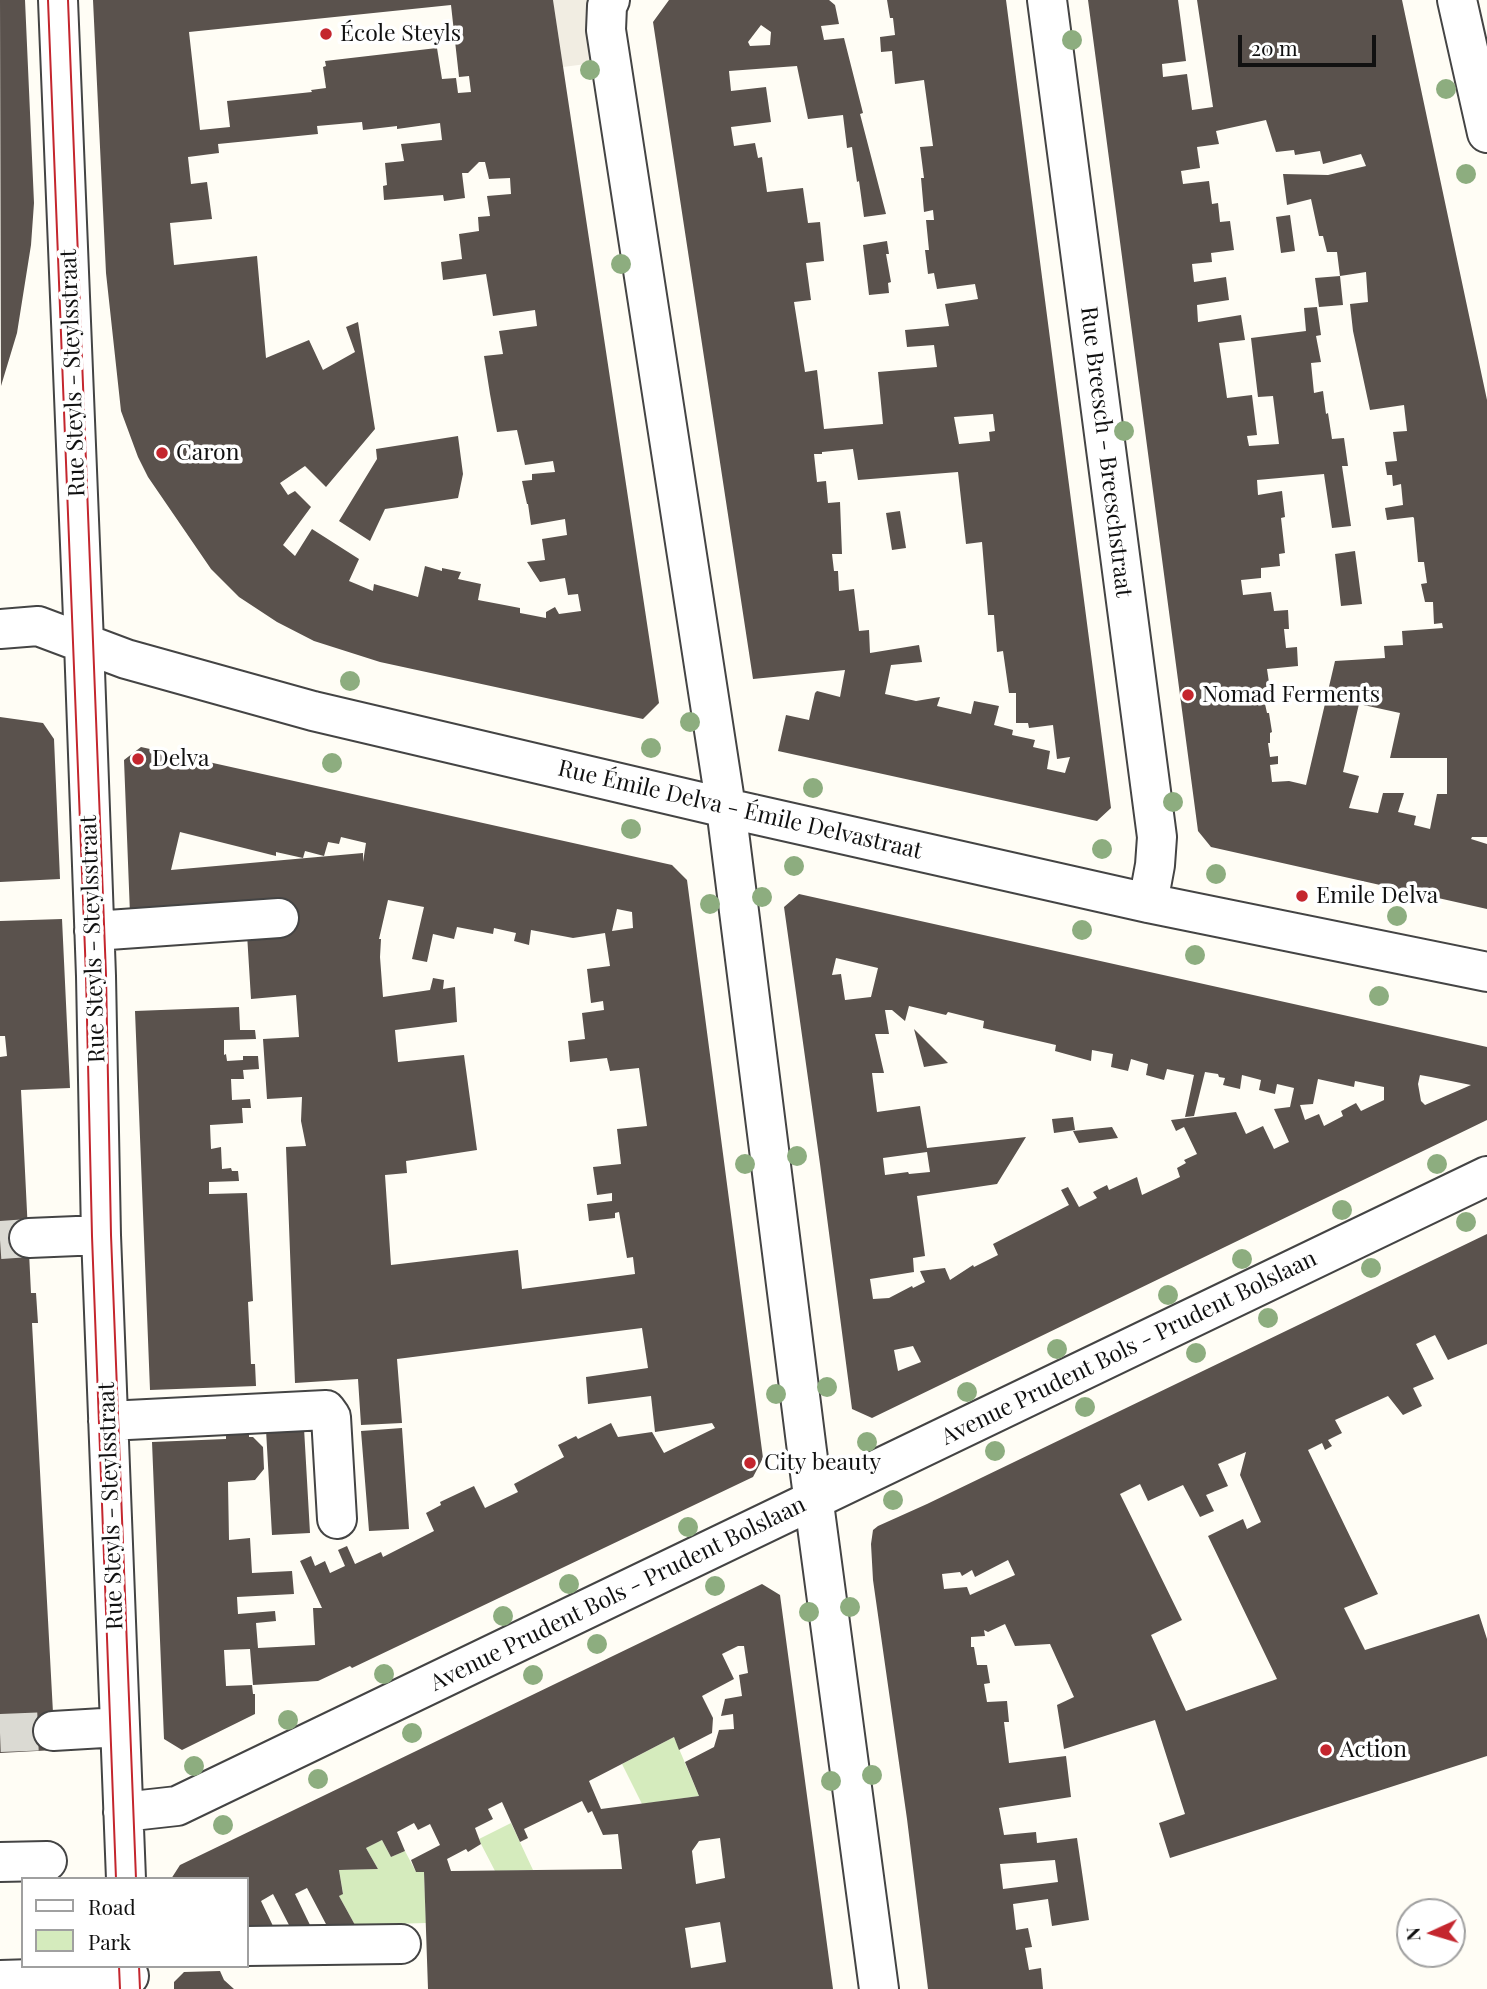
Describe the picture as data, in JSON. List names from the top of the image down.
{
  "streets": {
    "street": [
      "Rue Steyls - Steylsstraat",
      "Rue Breesch - Breeschstraat",
      "Rue Émile Delva - Émile Delvastraat",
      "Avenue Prudent Bols - Prudent Bolslaan"
    ]
  },
  "crossings": [
    ["Rue Steyls - Steylsstraat", "Rue Émile Delva - Émile Delvastraat"],
    ["Rue Steyls - Steylsstraat", "Avenue Prudent Bols - Prudent Bolslaan"],
    ["Rue Breesch - Breeschstraat", "Rue Émile Delva - Émile Delvastraat"]
  ],
  "places": [
    "École Steyls",
    "Caron",
    "Nomad Ferments",
    "Delva",
    "Emile Delva",
    "City beauty",
    "Action"
  ],
  "legend": ["Road", "Park"],
  "scale_bar": "20 m",
  "north": "left"
}
